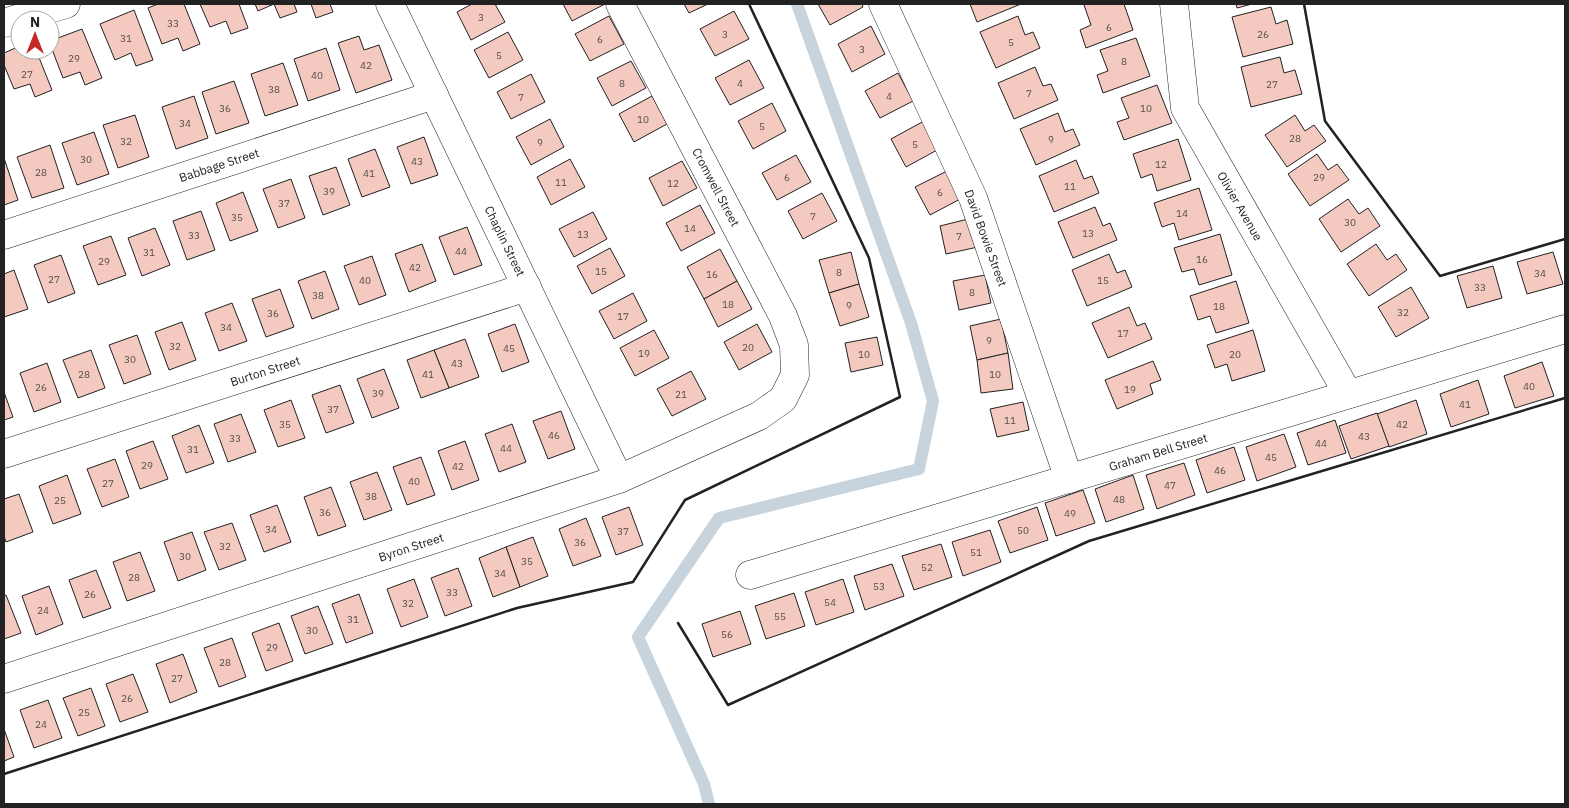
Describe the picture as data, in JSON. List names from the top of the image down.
{
  "streets": {
    "street": [
      "Babbage Street",
      "Cromwell Street",
      "Olivier Avenue",
      "David Bowie Street",
      "Chaplin Street",
      "Burton Street",
      "Graham Bell Street",
      "Byron Street"
    ]
  },
  "crossings": [
    ["Babbage Street", "Chaplin Street"],
    ["Cromwell Street", "Byron Street"],
    ["Olivier Avenue", "Graham Bell Street"],
    ["David Bowie Street", "Graham Bell Street"],
    ["Chaplin Street", "Burton Street"],
    ["Chaplin Street", "Byron Street"]
  ],
  "house_numbers": [
    "3",
    "33",
    "6",
    "3",
    "26",
    "31",
    "6",
    "5",
    "3",
    "5",
    "29",
    "8",
    "42",
    "27",
    "40",
    "8",
    "4",
    "27",
    "38",
    "7",
    "4",
    "7",
    "36",
    "10",
    "10",
    "34",
    "5",
    "28",
    "9",
    "32",
    "9",
    "5",
    "30",
    "43",
    "12",
    "28",
    "41",
    "6",
    "29",
    "11",
    "12",
    "11",
    "39",
    "6",
    "37",
    "14",
    "7",
    "35",
    "30",
    "14",
    "13",
    "13",
    "33",
    "7",
    "44",
    "31",
    "16",
    "29",
    "42",
    "15",
    "8",
    "34",
    "16",
    "27",
    "40",
    "15",
    "33",
    "8",
    "38",
    "18",
    "9",
    "18",
    "32",
    "36",
    "17",
    "34",
    "17",
    "9",
    "32",
    "20",
    "45",
    "19",
    "10",
    "20",
    "30",
    "43",
    "28",
    "41",
    "10",
    "40",
    "26",
    "19",
    "39",
    "21",
    "41",
    "37",
    "11",
    "35",
    "42",
    "46",
    "43",
    "33",
    "44",
    "44",
    "31",
    "45",
    "29",
    "42",
    "46",
    "40",
    "27",
    "47",
    "38",
    "48",
    "25",
    "36",
    "49",
    "34",
    "50",
    "37",
    "36",
    "32",
    "51",
    "30",
    "35",
    "52",
    "34",
    "28",
    "53",
    "33",
    "26",
    "54",
    "32",
    "24",
    "55",
    "31",
    "30",
    "56",
    "29",
    "28",
    "27",
    "26",
    "25",
    "24"
  ],
  "north": "top"
}
